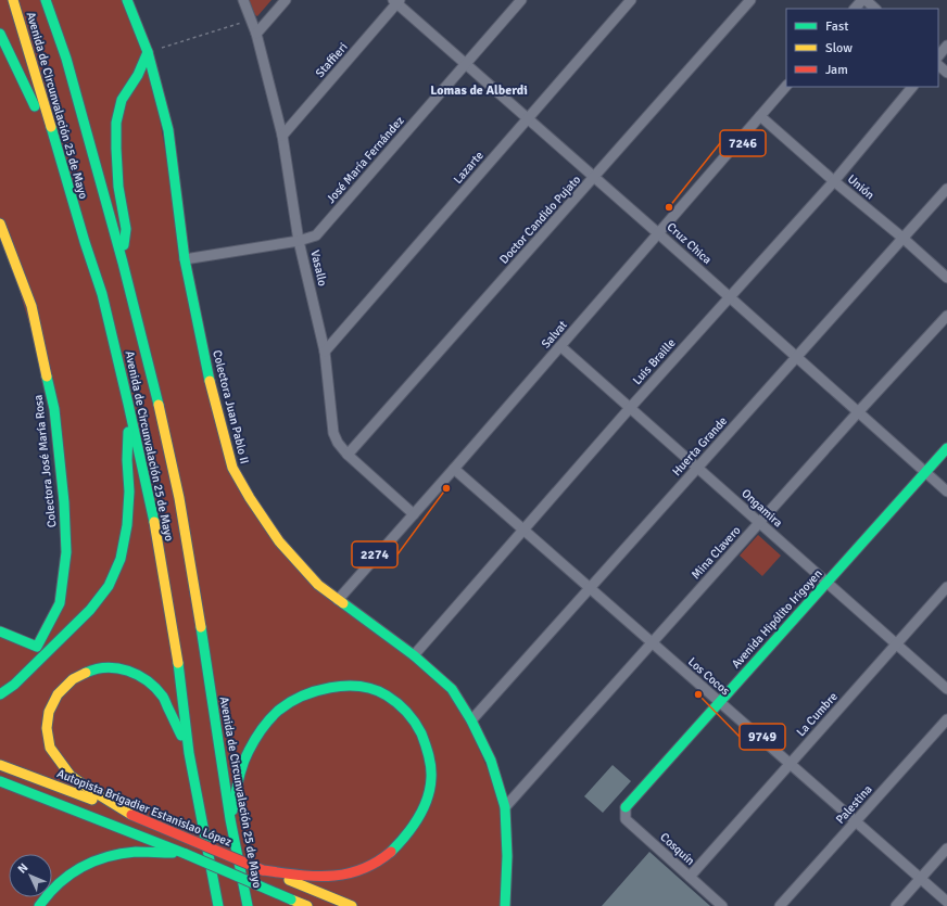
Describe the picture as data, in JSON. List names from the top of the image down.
{
  "streets": {
    "main road": [
      "Avenida de Circunvalación 25 de Mayo",
      "Colectora Juan Pablo II",
      "Colectora José María Rosa",
      "Avenida Hipólito Irigoyen",
      "Autopista Brigadier Estanislao López"
    ],
    "street": [
      "Staffieri",
      "José María Fernández",
      "Lazarte",
      "Unión",
      "Doctor Candido Pujato",
      "Cruz Chica",
      "Vasallo",
      "Salvat",
      "Luis Braille",
      "Huerta Grande",
      "Ongamira",
      "Mina Clavero",
      "Los Cocos",
      "La Cumbre",
      "Palestina",
      "Cosquín"
    ]
  },
  "crossings": [
    ["Staffieri", "Cruz Chica"],
    ["Staffieri", "Vasallo"],
    ["José María Fernández", "Cruz Chica"],
    ["José María Fernández", "Vasallo"],
    ["José María Fernández", "Colectora Juan Pablo II"],
    ["Lazarte", "Cruz Chica"],
    ["Lazarte", "Vasallo"],
    ["Unión", "Salvat"],
    ["Unión", "Luis Braille"],
    ["Unión", "Huerta Grande"],
    ["Doctor Candido Pujato", "Cruz Chica"],
    ["Doctor Candido Pujato", "Vasallo"],
    ["Cruz Chica", "Salvat"],
    ["Cruz Chica", "Luis Braille"],
    ["Cruz Chica", "Huerta Grande"],
    ["Cruz Chica", "Mina Clavero"],
    ["Cruz Chica", "Avenida Hipólito Irigoyen"],
    ["Vasallo", "Salvat"],
    ["Salvat", "Colectora Juan Pablo II"],
    ["Salvat", "Ongamira"],
    ["Salvat", "Los Cocos"],
    ["Luis Braille", "Colectora Juan Pablo II"],
    ["Luis Braille", "Ongamira"],
    ["Luis Braille", "Los Cocos"],
    ["Colectora Juan Pablo II", "Huerta Grande"],
    ["Colectora Juan Pablo II", "Mina Clavero"],
    ["Huerta Grande", "Ongamira"],
    ["Huerta Grande", "Los Cocos"],
    ["Ongamira", "Mina Clavero"],
    ["Ongamira", "Avenida Hipólito Irigoyen"],
    ["Ongamira", "La Cumbre"],
    ["Mina Clavero", "Los Cocos"],
    ["Avenida Hipólito Irigoyen", "Los Cocos"],
    ["Avenida Hipólito Irigoyen", "Cosquín"],
    ["Los Cocos", "La Cumbre"],
    ["Los Cocos", "Palestina"],
    ["La Cumbre", "Cosquín"]
  ],
  "districts": ["Lomas de Alberdi"],
  "places": ["7246", "2274", "9749"],
  "legend": ["Fast", "Slow", "Jam"],
  "north": "top left"
}
